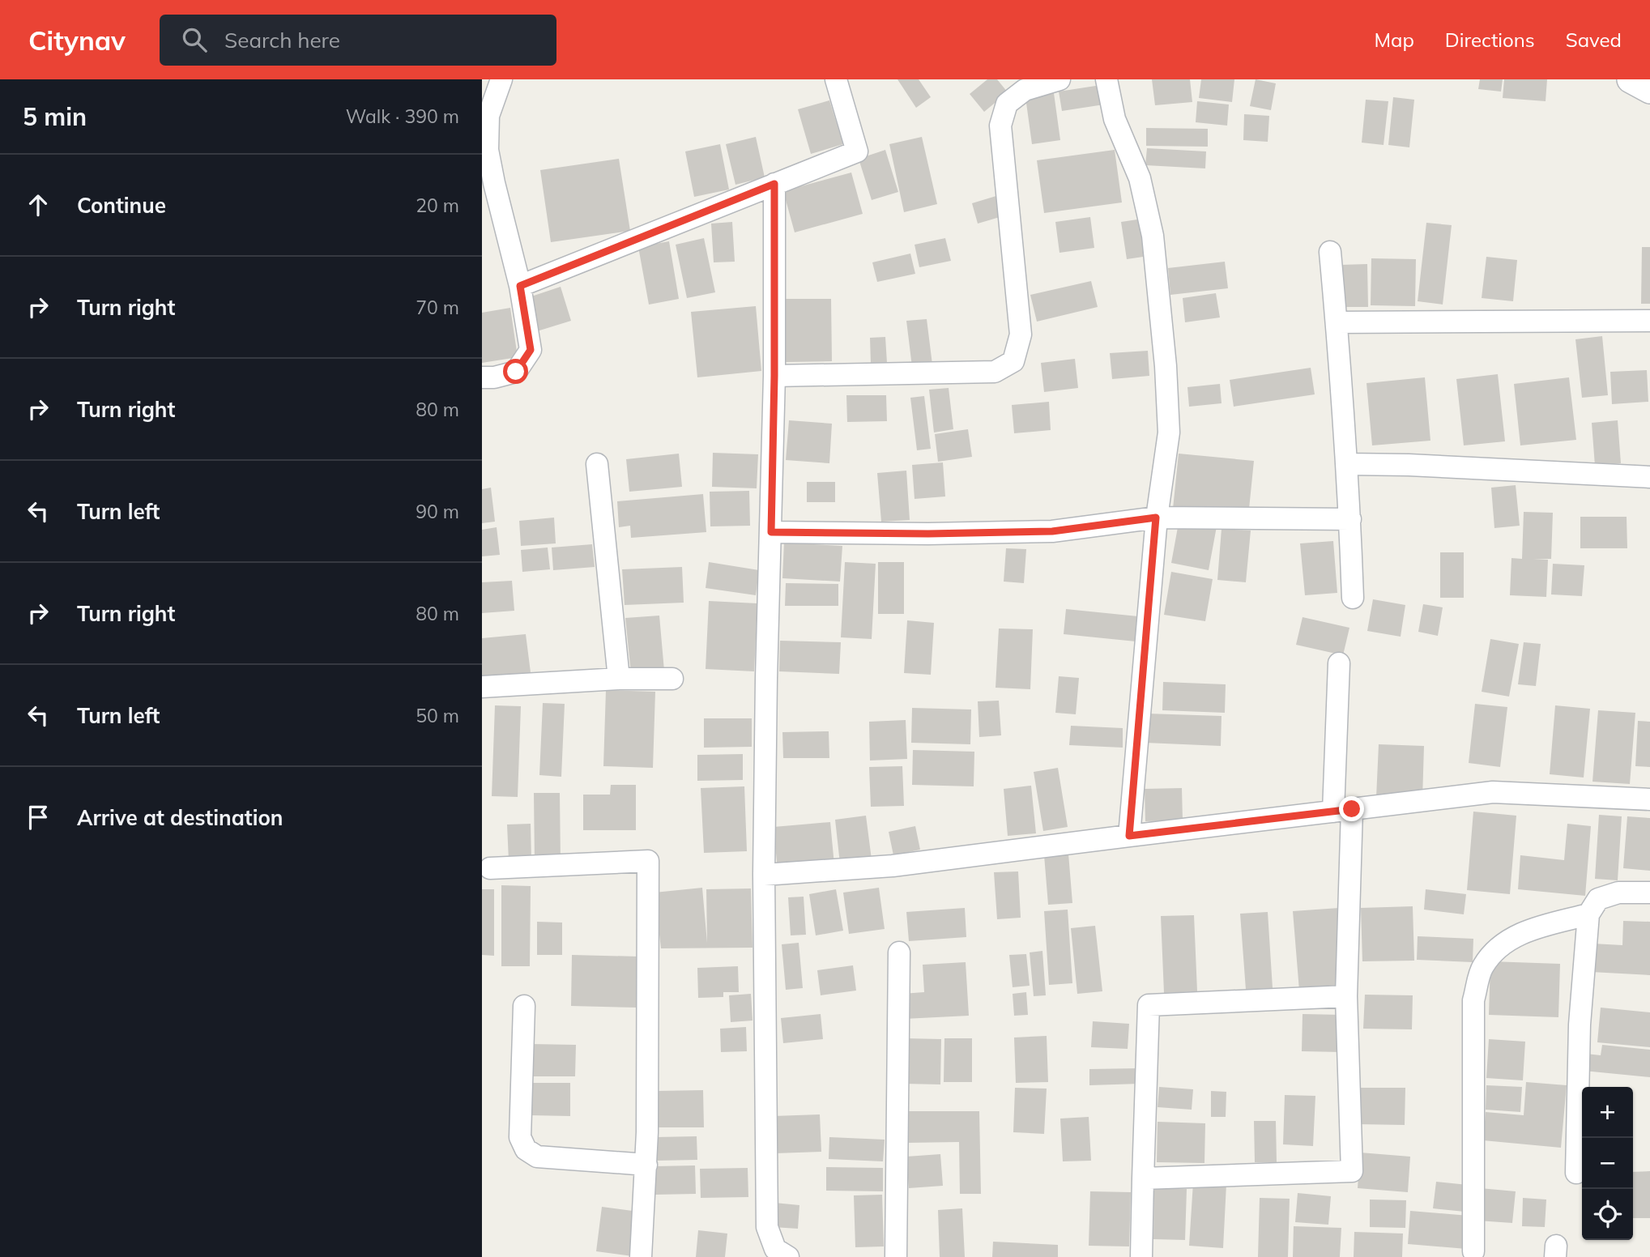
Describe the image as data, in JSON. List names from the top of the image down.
{
  "page": {
    "header": "Citynav",
    "search": "Search here",
    "nav": ["Map", "Directions", "Saved"],
    "heading": ["5 min", "Walk · 390 m"],
    "list": [
      ["Continue", "20 m"],
      ["Turn right", "70 m"],
      ["Turn right", "80 m"],
      ["Turn left", "90 m"],
      ["Turn right", "80 m"],
      ["Turn left", "50 m"],
      "Arrive at destination"
    ],
    "map_buttons": ["+", "−"]
  }
}
